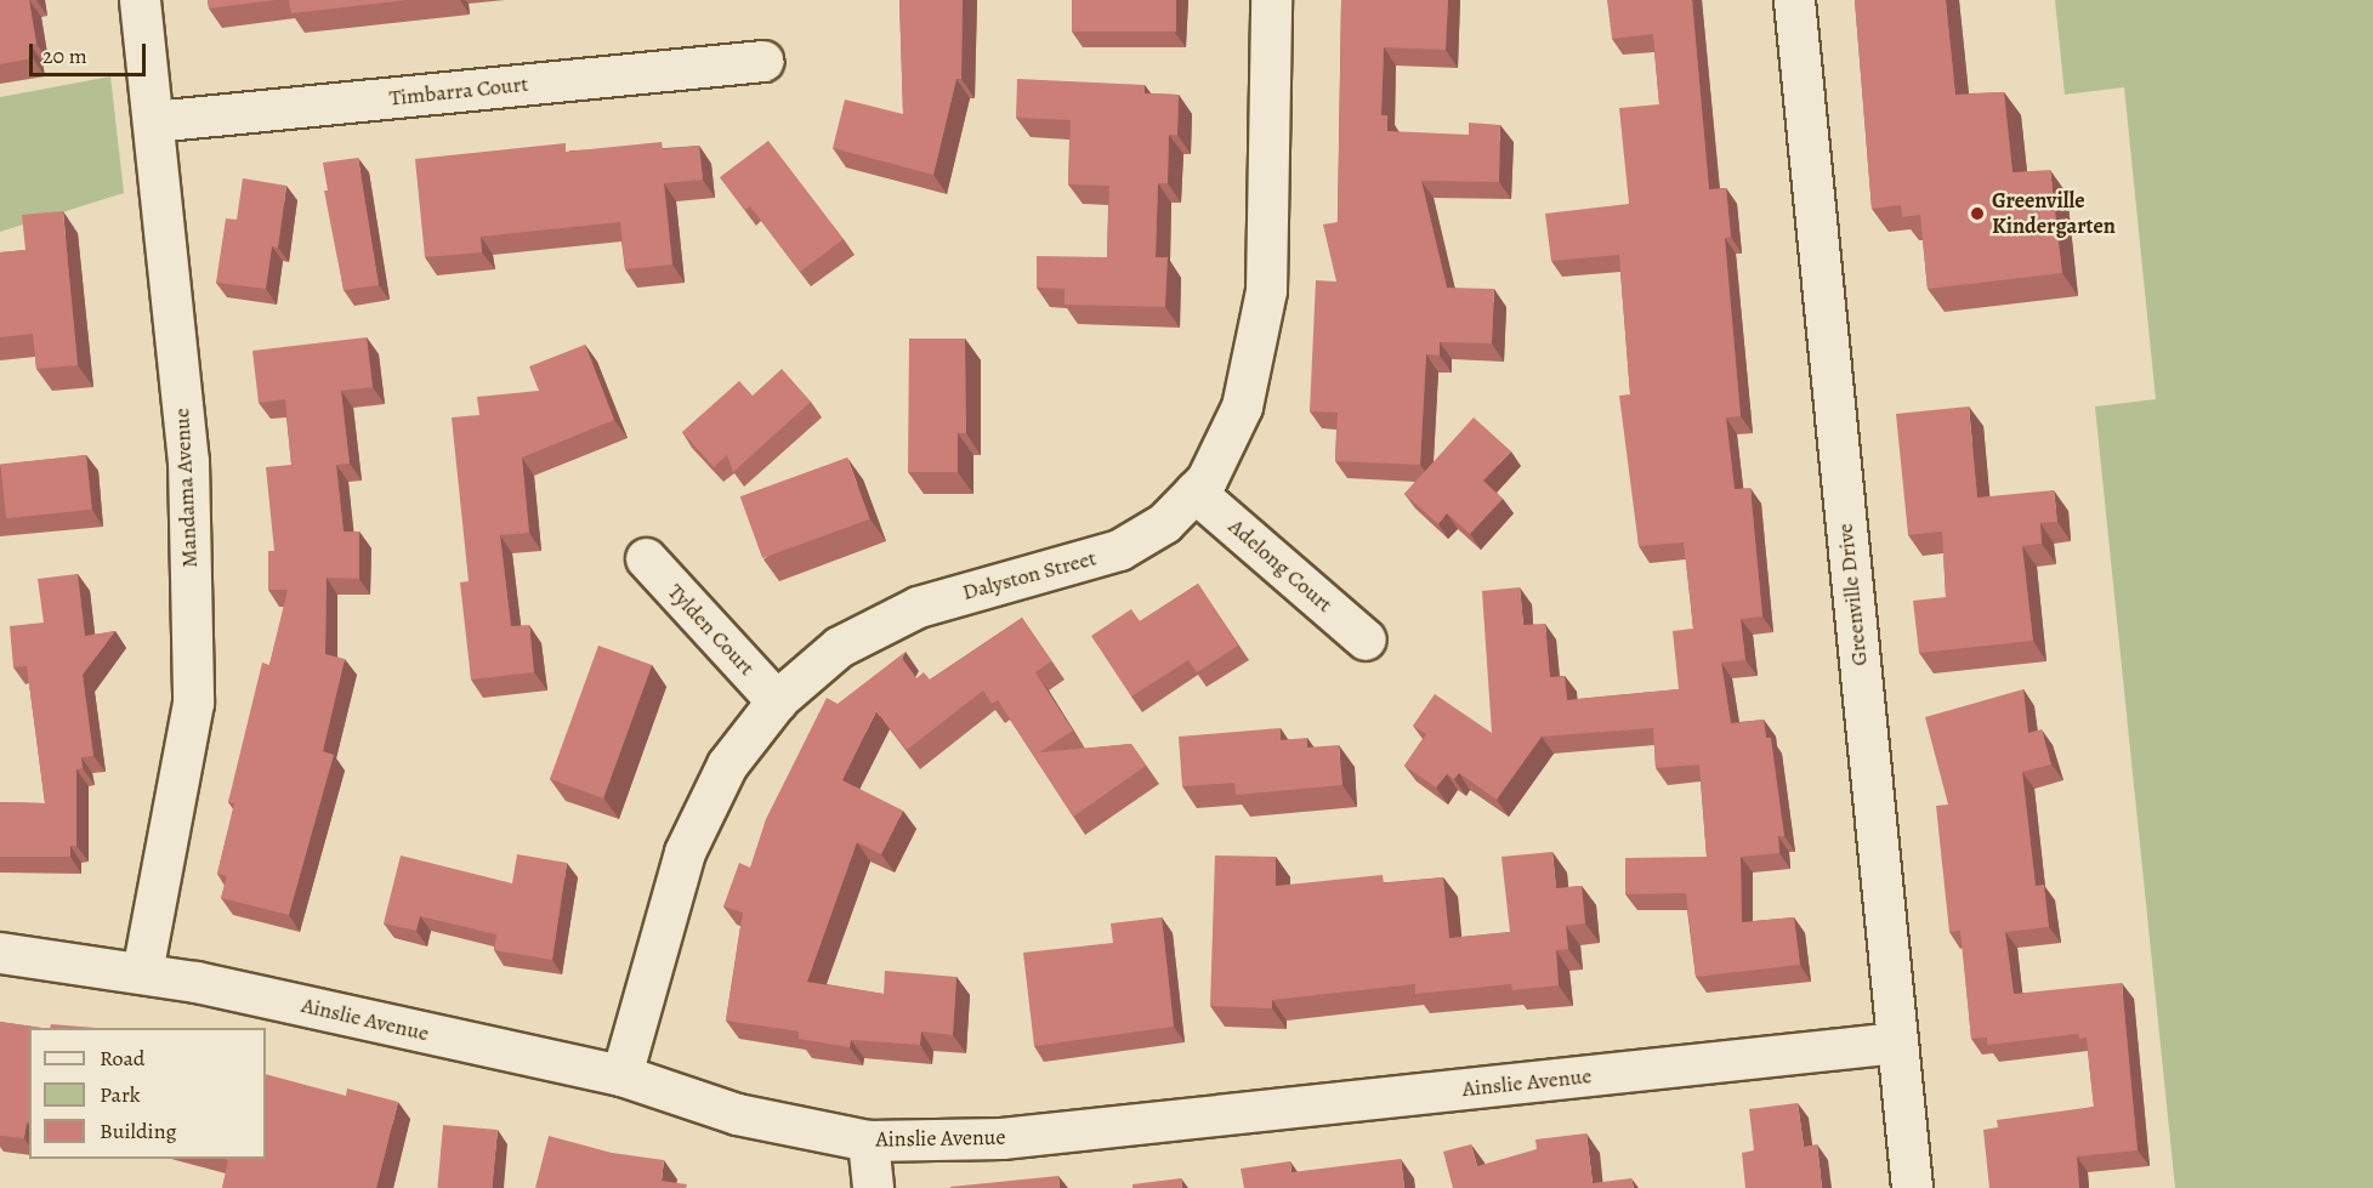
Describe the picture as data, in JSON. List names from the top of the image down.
{
  "streets": {
    "street": [
      "Timbarra Court",
      "Mandama Avenue",
      "Adelong Court",
      "Dalyston Street",
      "Greenville Drive",
      "Tylden Court",
      "Ainslie Avenue"
    ]
  },
  "crossings": [
    ["Timbarra Court", "Mandama Avenue"],
    ["Mandama Avenue", "Ainslie Avenue"],
    ["Adelong Court", "Dalyston Street"],
    ["Dalyston Street", "Tylden Court"],
    ["Dalyston Street", "Ainslie Avenue"],
    ["Greenville Drive", "Ainslie Avenue"]
  ],
  "places": ["Greenville Kindergarten"],
  "legend": ["Road", "Park", "Building"],
  "scale_bar": "20 m"
}
